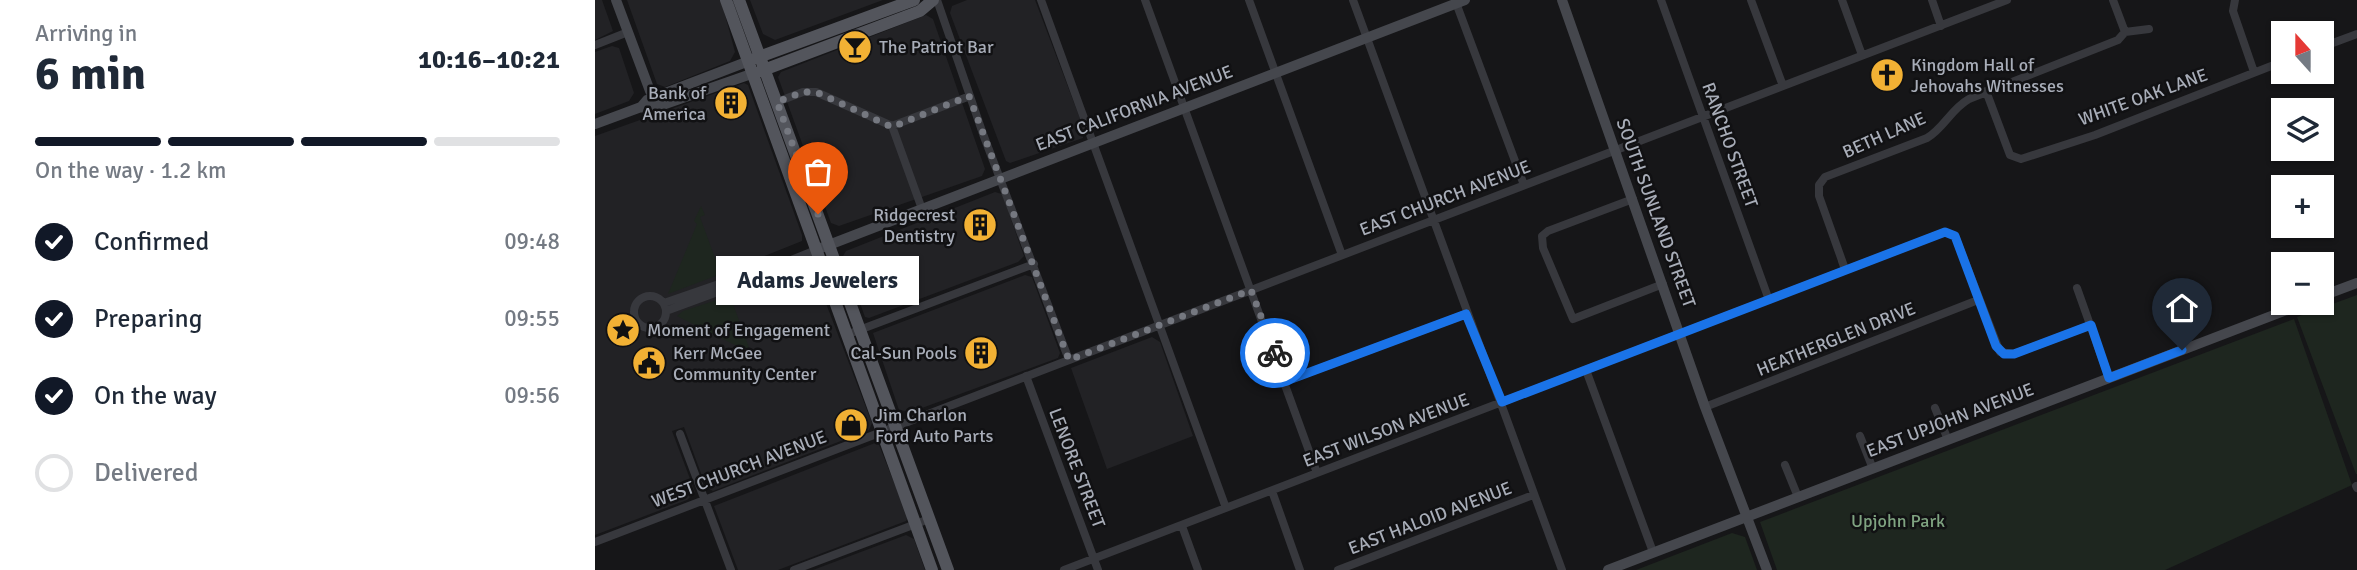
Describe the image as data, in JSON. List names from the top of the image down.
{
  "streets": {
    "street": [
      "WHITE OAK LANE",
      "EAST CALIFORNIA AVENUE",
      "BETH LANE",
      "RANCHO STREET",
      "EAST CHURCH AVENUE",
      "SOUTH SUNLAND STREET",
      "HEATHERGLEN DRIVE",
      "EAST UPJOHN AVENUE",
      "EAST WILSON AVENUE",
      "LENORE STREET",
      "WEST CHURCH AVENUE",
      "EAST HALOID AVENUE"
    ]
  },
  "crossings": [
    ["WHITE OAK LANE", "BETH LANE"],
    ["BETH LANE", "EAST WILSON AVENUE"],
    ["RANCHO STREET", "EAST CHURCH AVENUE"],
    ["RANCHO STREET", "EAST WILSON AVENUE"],
    ["EAST CHURCH AVENUE", "SOUTH SUNLAND STREET"],
    ["EAST CHURCH AVENUE", "LENORE STREET"],
    ["EAST CHURCH AVENUE", "WEST CHURCH AVENUE"],
    ["SOUTH SUNLAND STREET", "HEATHERGLEN DRIVE"],
    ["SOUTH SUNLAND STREET", "EAST UPJOHN AVENUE"],
    ["SOUTH SUNLAND STREET", "EAST WILSON AVENUE"],
    ["HEATHERGLEN DRIVE", "EAST WILSON AVENUE"],
    ["EAST WILSON AVENUE", "LENORE STREET"]
  ],
  "parks": ["Upjohn Park"],
  "places": {
    "bar": ["The Patriot Bar"],
    "church": ["Kingdom Hall of Jehovahs Witnesses"],
    "building": ["Bank of America", "Ridgecrest Dentistry", "Cal-Sun Pools"],
    "other": ["Adams Jewelers"],
    "place": ["Moment of Engagement"],
    "public building": ["Kerr McGee Community Center"],
    "shop": ["Jim Charlon Ford Auto Parts"]
  },
  "north": "top",
  "page": {
    "heading": ["6 min", "Arriving in", "10:16–10:21"],
    "map_buttons": ["+", "−"],
    "bar": "On the way · 1.2 km",
    "list": [
      ["Confirmed", "09:48"],
      ["Preparing", "09:55"],
      ["On the way", "09:56"],
      "Delivered"
    ],
    "bubble": "Adams Jewelers"
  }
}
